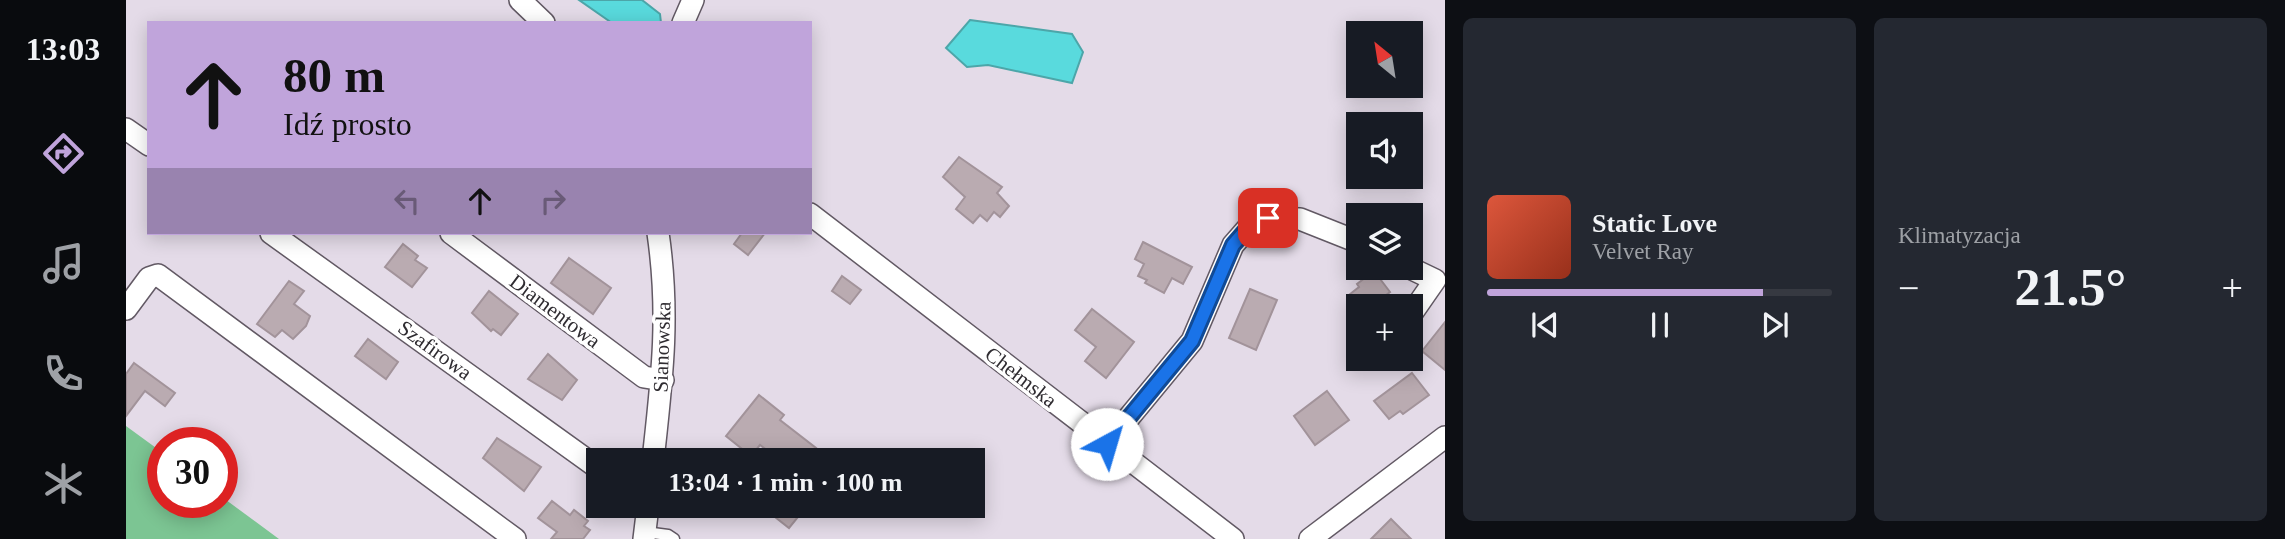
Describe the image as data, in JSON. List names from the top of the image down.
{
  "streets": {
    "street": [
      "Diamentowa",
      "Sianowska",
      "Szafirowa",
      "Chełmska"
    ]
  },
  "crossings": [
    ["Diamentowa", "Sianowska"]
  ],
  "north": "top left",
  "page": {
    "tabs": "13:03",
    "tile": "Klimatyzacja",
    "map_buttons": "+",
    "turn": ["80 m", "Idź prosto"],
    "song": ["Static Love", "Velvet Ray"],
    "heat": ["−", "21.5°", "+"],
    "limit": "30",
    "trip": "13:04 · 1 min · 100 m"
  }
}
